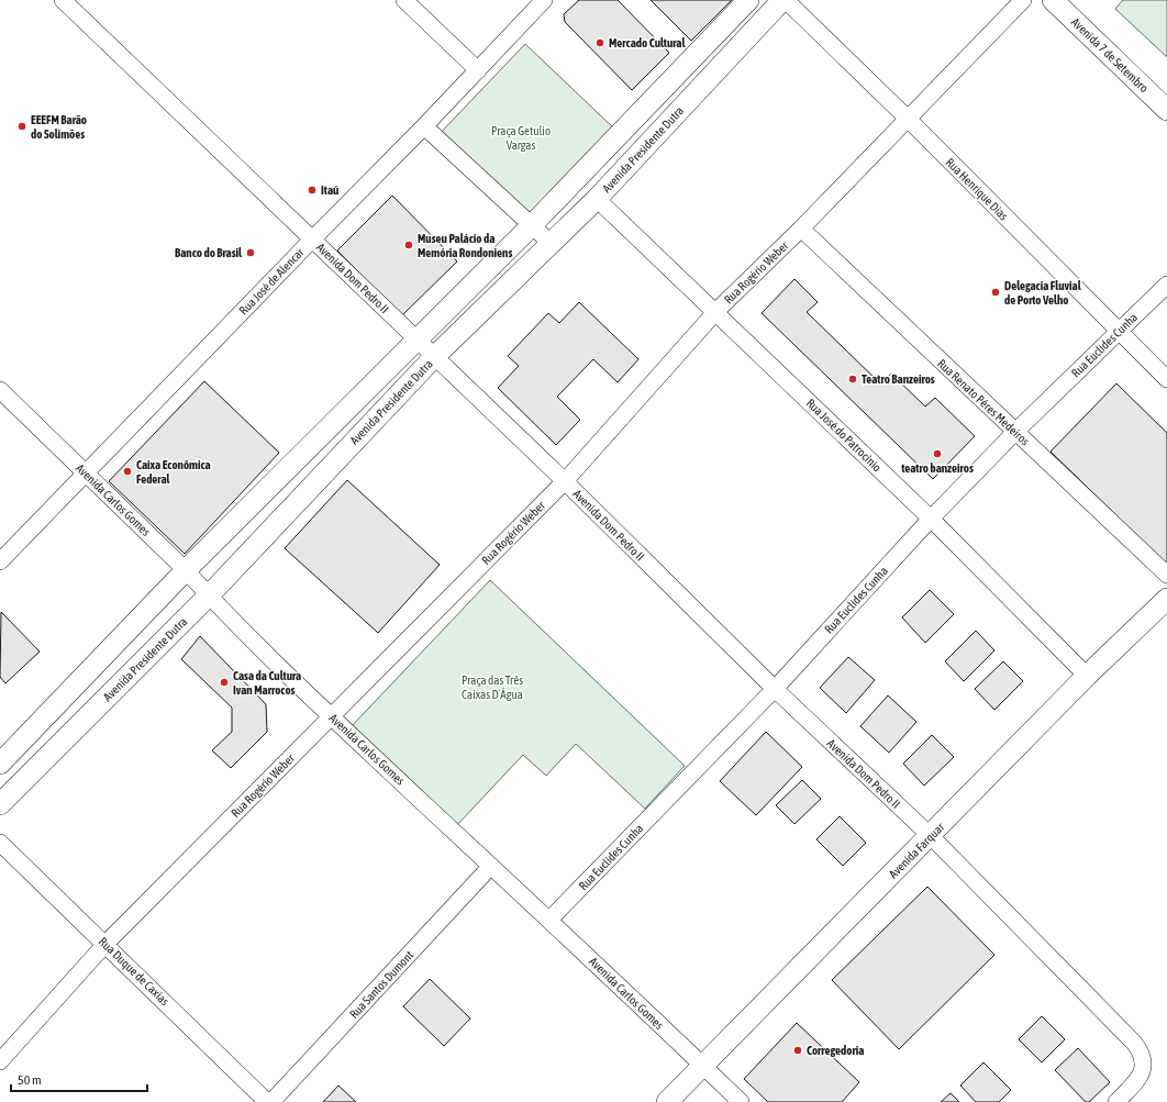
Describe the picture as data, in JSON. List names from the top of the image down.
{
  "streets": {
    "street": [
      "Avenida 7 de Setembro",
      "Avenida Presidente Dutra",
      "Rua Henrique Dias",
      "Rua Rogério Weber",
      "Avenida Dom Pedro II",
      "Rua José de Alencar",
      "Rua Euclides Cunha",
      "Rua Renato Péres Medeiros",
      "Rua José do Patrocínio",
      "Avenida Carlos Gomes",
      "Avenida Farquar",
      "Rua Duque de Caxias",
      "Rua Santos Dumont"
    ]
  },
  "crossings": [
    ["Avenida Presidente Dutra", "Avenida Dom Pedro II"],
    ["Avenida Presidente Dutra", "Rua José do Patrocínio"],
    ["Avenida Presidente Dutra", "Avenida Carlos Gomes"],
    ["Rua Henrique Dias", "Rua Rogério Weber"],
    ["Rua Henrique Dias", "Rua Euclides Cunha"],
    ["Rua Rogério Weber", "Avenida Dom Pedro II"],
    ["Rua Rogério Weber", "Rua Renato Péres Medeiros"],
    ["Rua Rogério Weber", "Rua José do Patrocínio"],
    ["Rua Rogério Weber", "Avenida Carlos Gomes"],
    ["Rua Rogério Weber", "Rua Duque de Caxias"],
    ["Avenida Dom Pedro II", "Rua José de Alencar"],
    ["Avenida Dom Pedro II", "Rua Euclides Cunha"],
    ["Avenida Dom Pedro II", "Avenida Farquar"],
    ["Rua José de Alencar", "Avenida Carlos Gomes"],
    ["Rua Euclides Cunha", "Rua Renato Péres Medeiros"],
    ["Rua Euclides Cunha", "Rua José do Patrocínio"],
    ["Rua Euclides Cunha", "Avenida Carlos Gomes"],
    ["Rua José do Patrocínio", "Avenida Farquar"],
    ["Avenida Carlos Gomes", "Avenida Farquar"],
    ["Avenida Carlos Gomes", "Rua Santos Dumont"]
  ],
  "parks": ["Praça Getulio Vargas", "Praça das Três Caixas D´Água"],
  "places": [
    "Mercado Cultural",
    "EEEFM Barão do Solimões",
    "Itaú",
    "Museu Palácio da Memória Rondoniens",
    "Banco do Brasil",
    "Delegacia Fluvial de Porto Velho",
    "Teatro Banzeiros",
    "teatro banzeiros",
    "Caixa Econômica Federal",
    "Casa da Cultura Ivan Marrocos",
    "Corregedoria"
  ],
  "scale_bar": "50 m"
}
